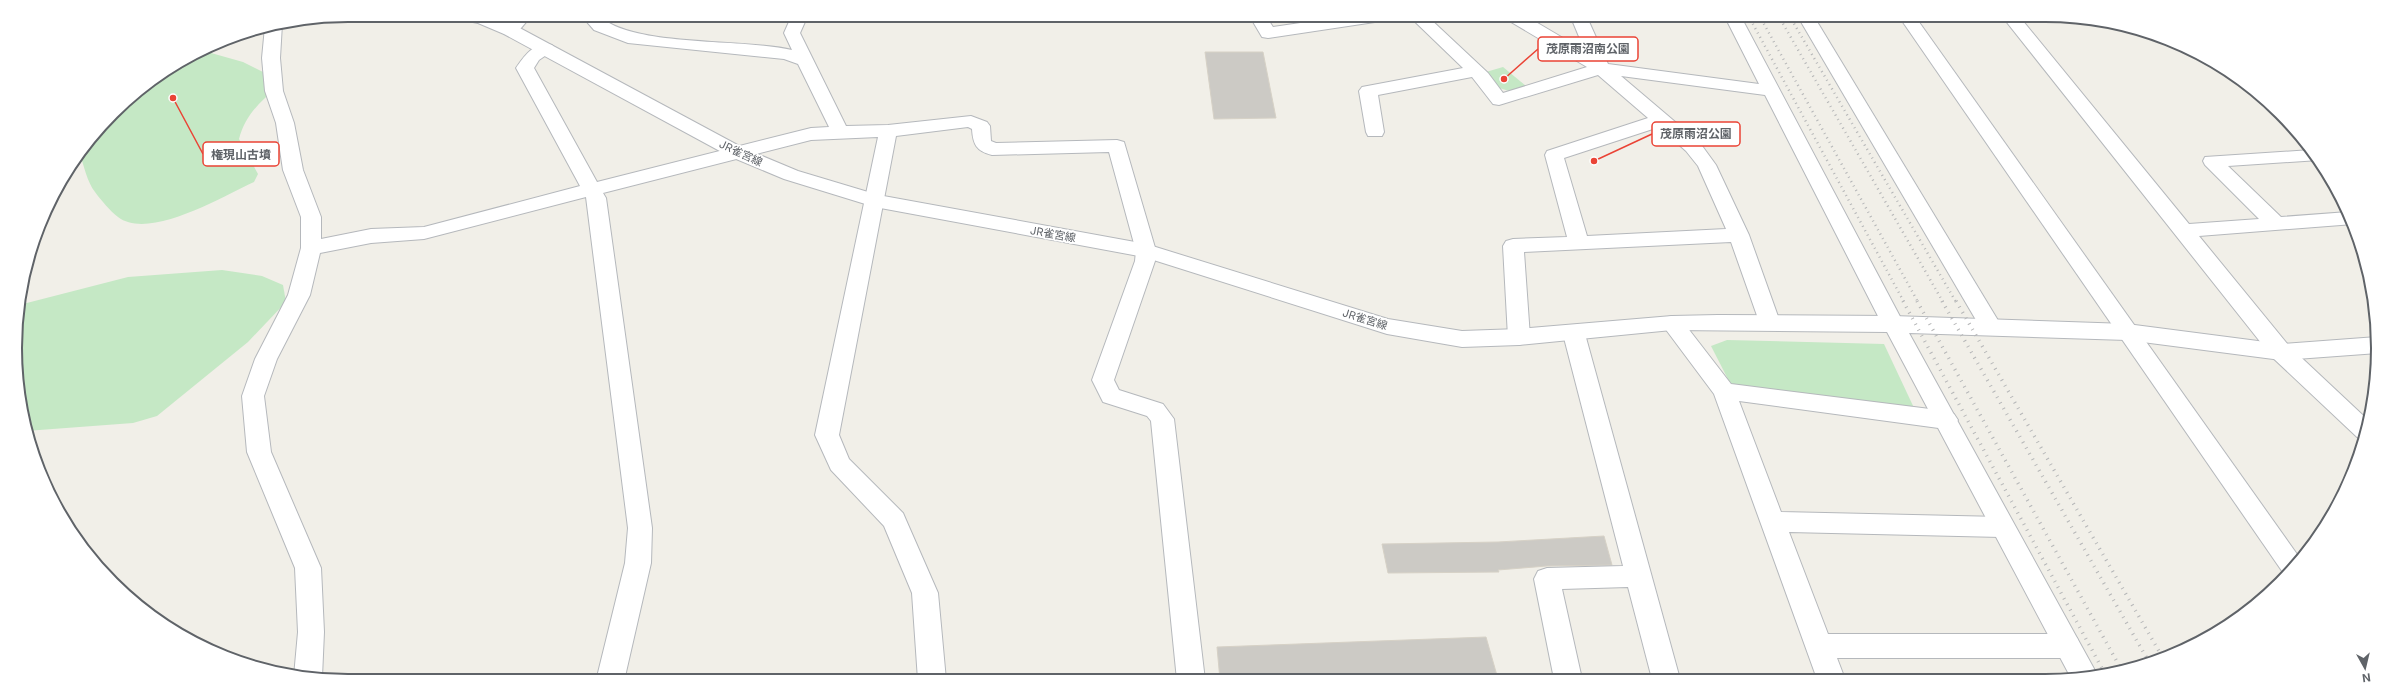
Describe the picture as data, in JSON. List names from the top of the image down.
{
  "streets": {
    "street": ["JR雀宮線"]
  },
  "places": ["茂原雨沼南公園", "権現山古墳", "茂原雨沼公園"],
  "north": "bottom"
}
